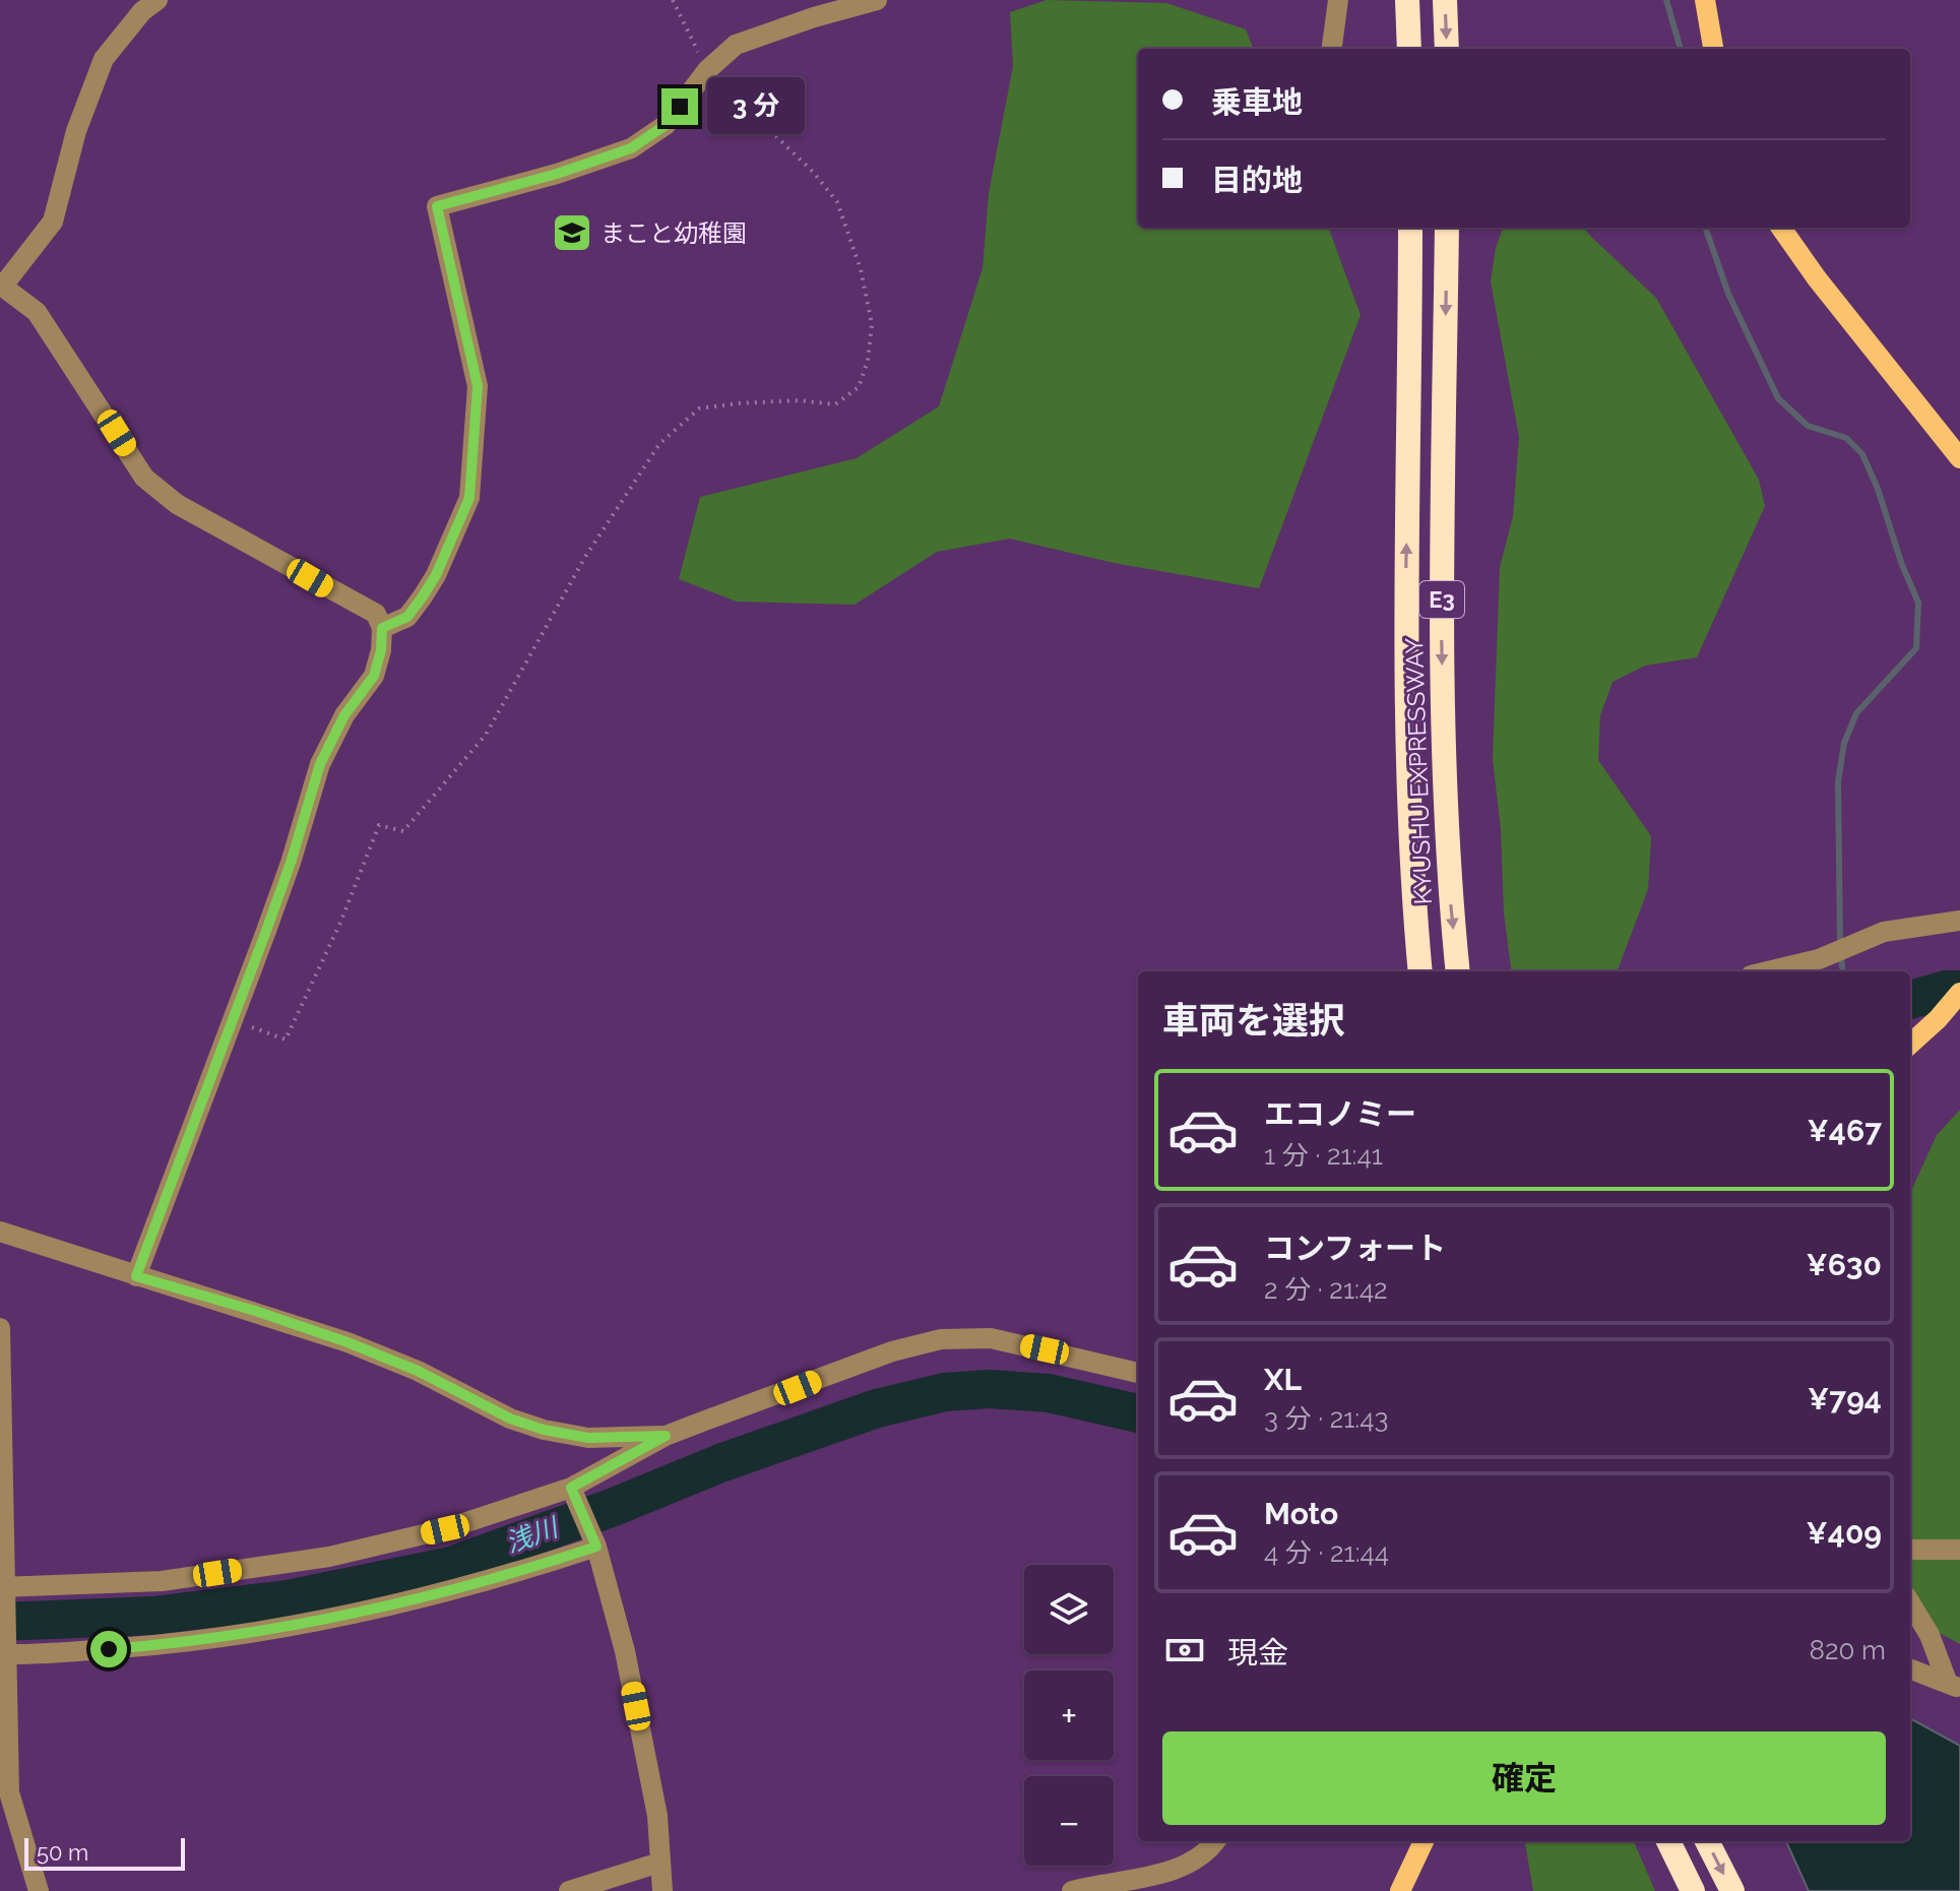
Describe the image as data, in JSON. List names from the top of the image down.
{
  "streets": {
    "highway": ["E3", "KYUSHU EXPRESSWAY"]
  },
  "water": ["浅川"],
  "places": {
    "school or university": ["まこと幼稚園"]
  },
  "scale_bar": "50 m",
  "page": {
    "banner": ["乗車地", "目的地"],
    "bubble": "3 分",
    "heading": "車両を選択",
    "list": [
      {
        "name": "エコノミー",
        "note": "1 分 · 21:41",
        "value": "¥467"
      },
      {
        "name": "コンフォート",
        "note": "2 分 · 21:42",
        "value": "¥630"
      },
      {
        "name": "XL",
        "note": "3 分 · 21:43",
        "value": "¥794"
      },
      {
        "name": "Moto",
        "note": "4 分 · 21:44",
        "value": "¥409"
      }
    ],
    "map_buttons": ["+", "−"],
    "pay": ["現金", "820 m"],
    "buttons": "確定",
    "scale": "50 m"
  }
}
